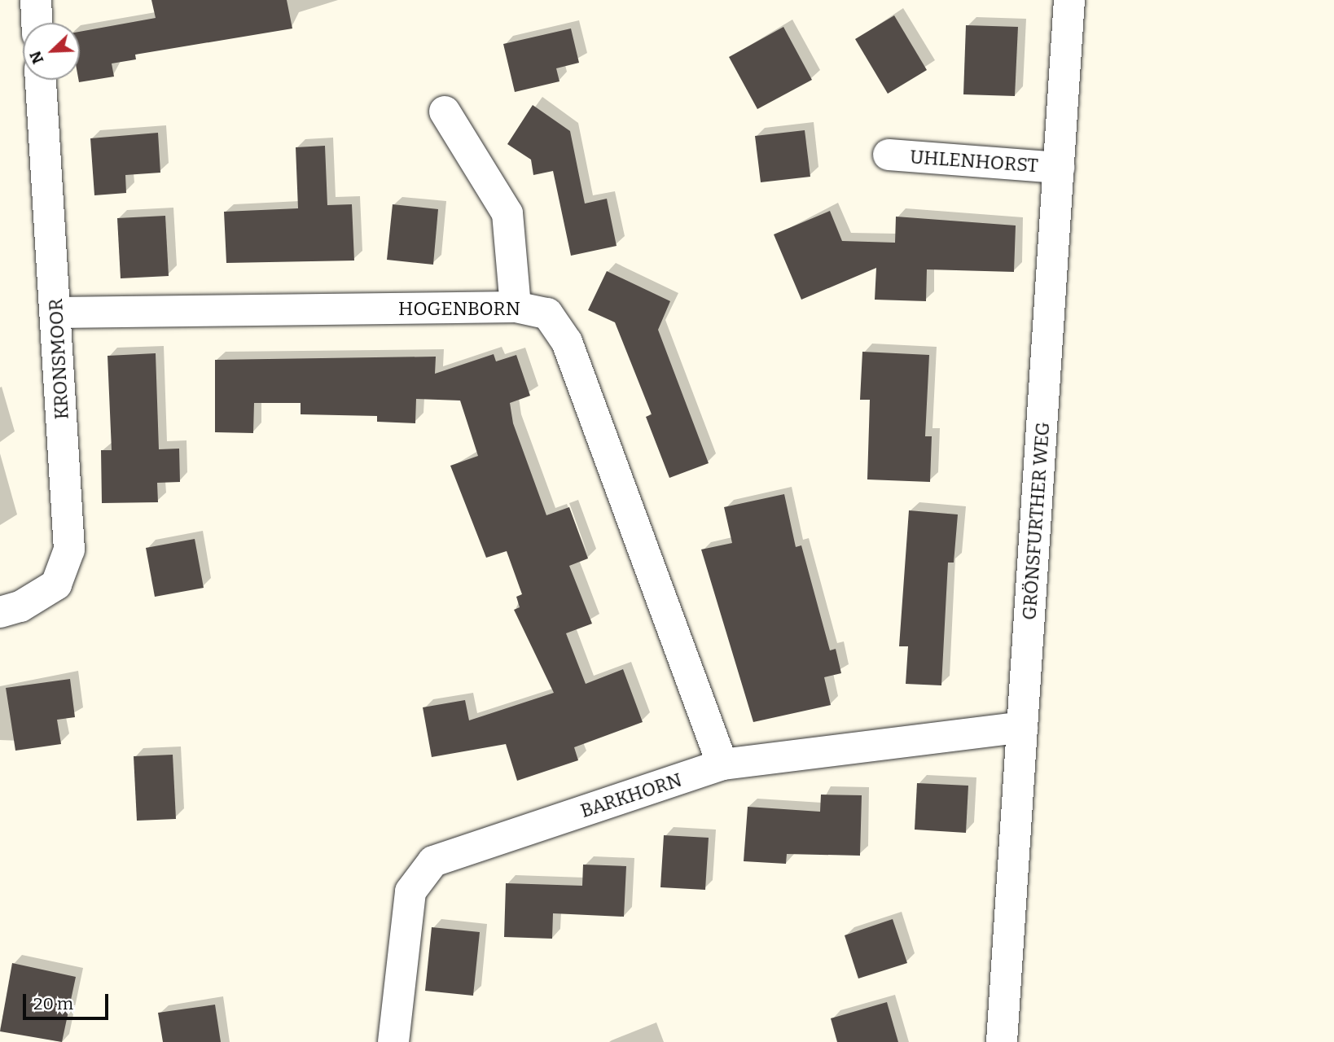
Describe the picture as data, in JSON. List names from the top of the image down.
{
  "streets": {
    "street": [
      "UHLENHORST",
      "HOGENBORN",
      "KRONSMOOR",
      "GRÖNSFURTHER WEG",
      "BARKHORN"
    ]
  },
  "crossings": [
    ["UHLENHORST", "GRÖNSFURTHER WEG"],
    ["HOGENBORN", "KRONSMOOR"],
    ["HOGENBORN", "BARKHORN"],
    ["GRÖNSFURTHER WEG", "BARKHORN"]
  ],
  "scale_bar": "20 m",
  "north": "bottom left"
}
